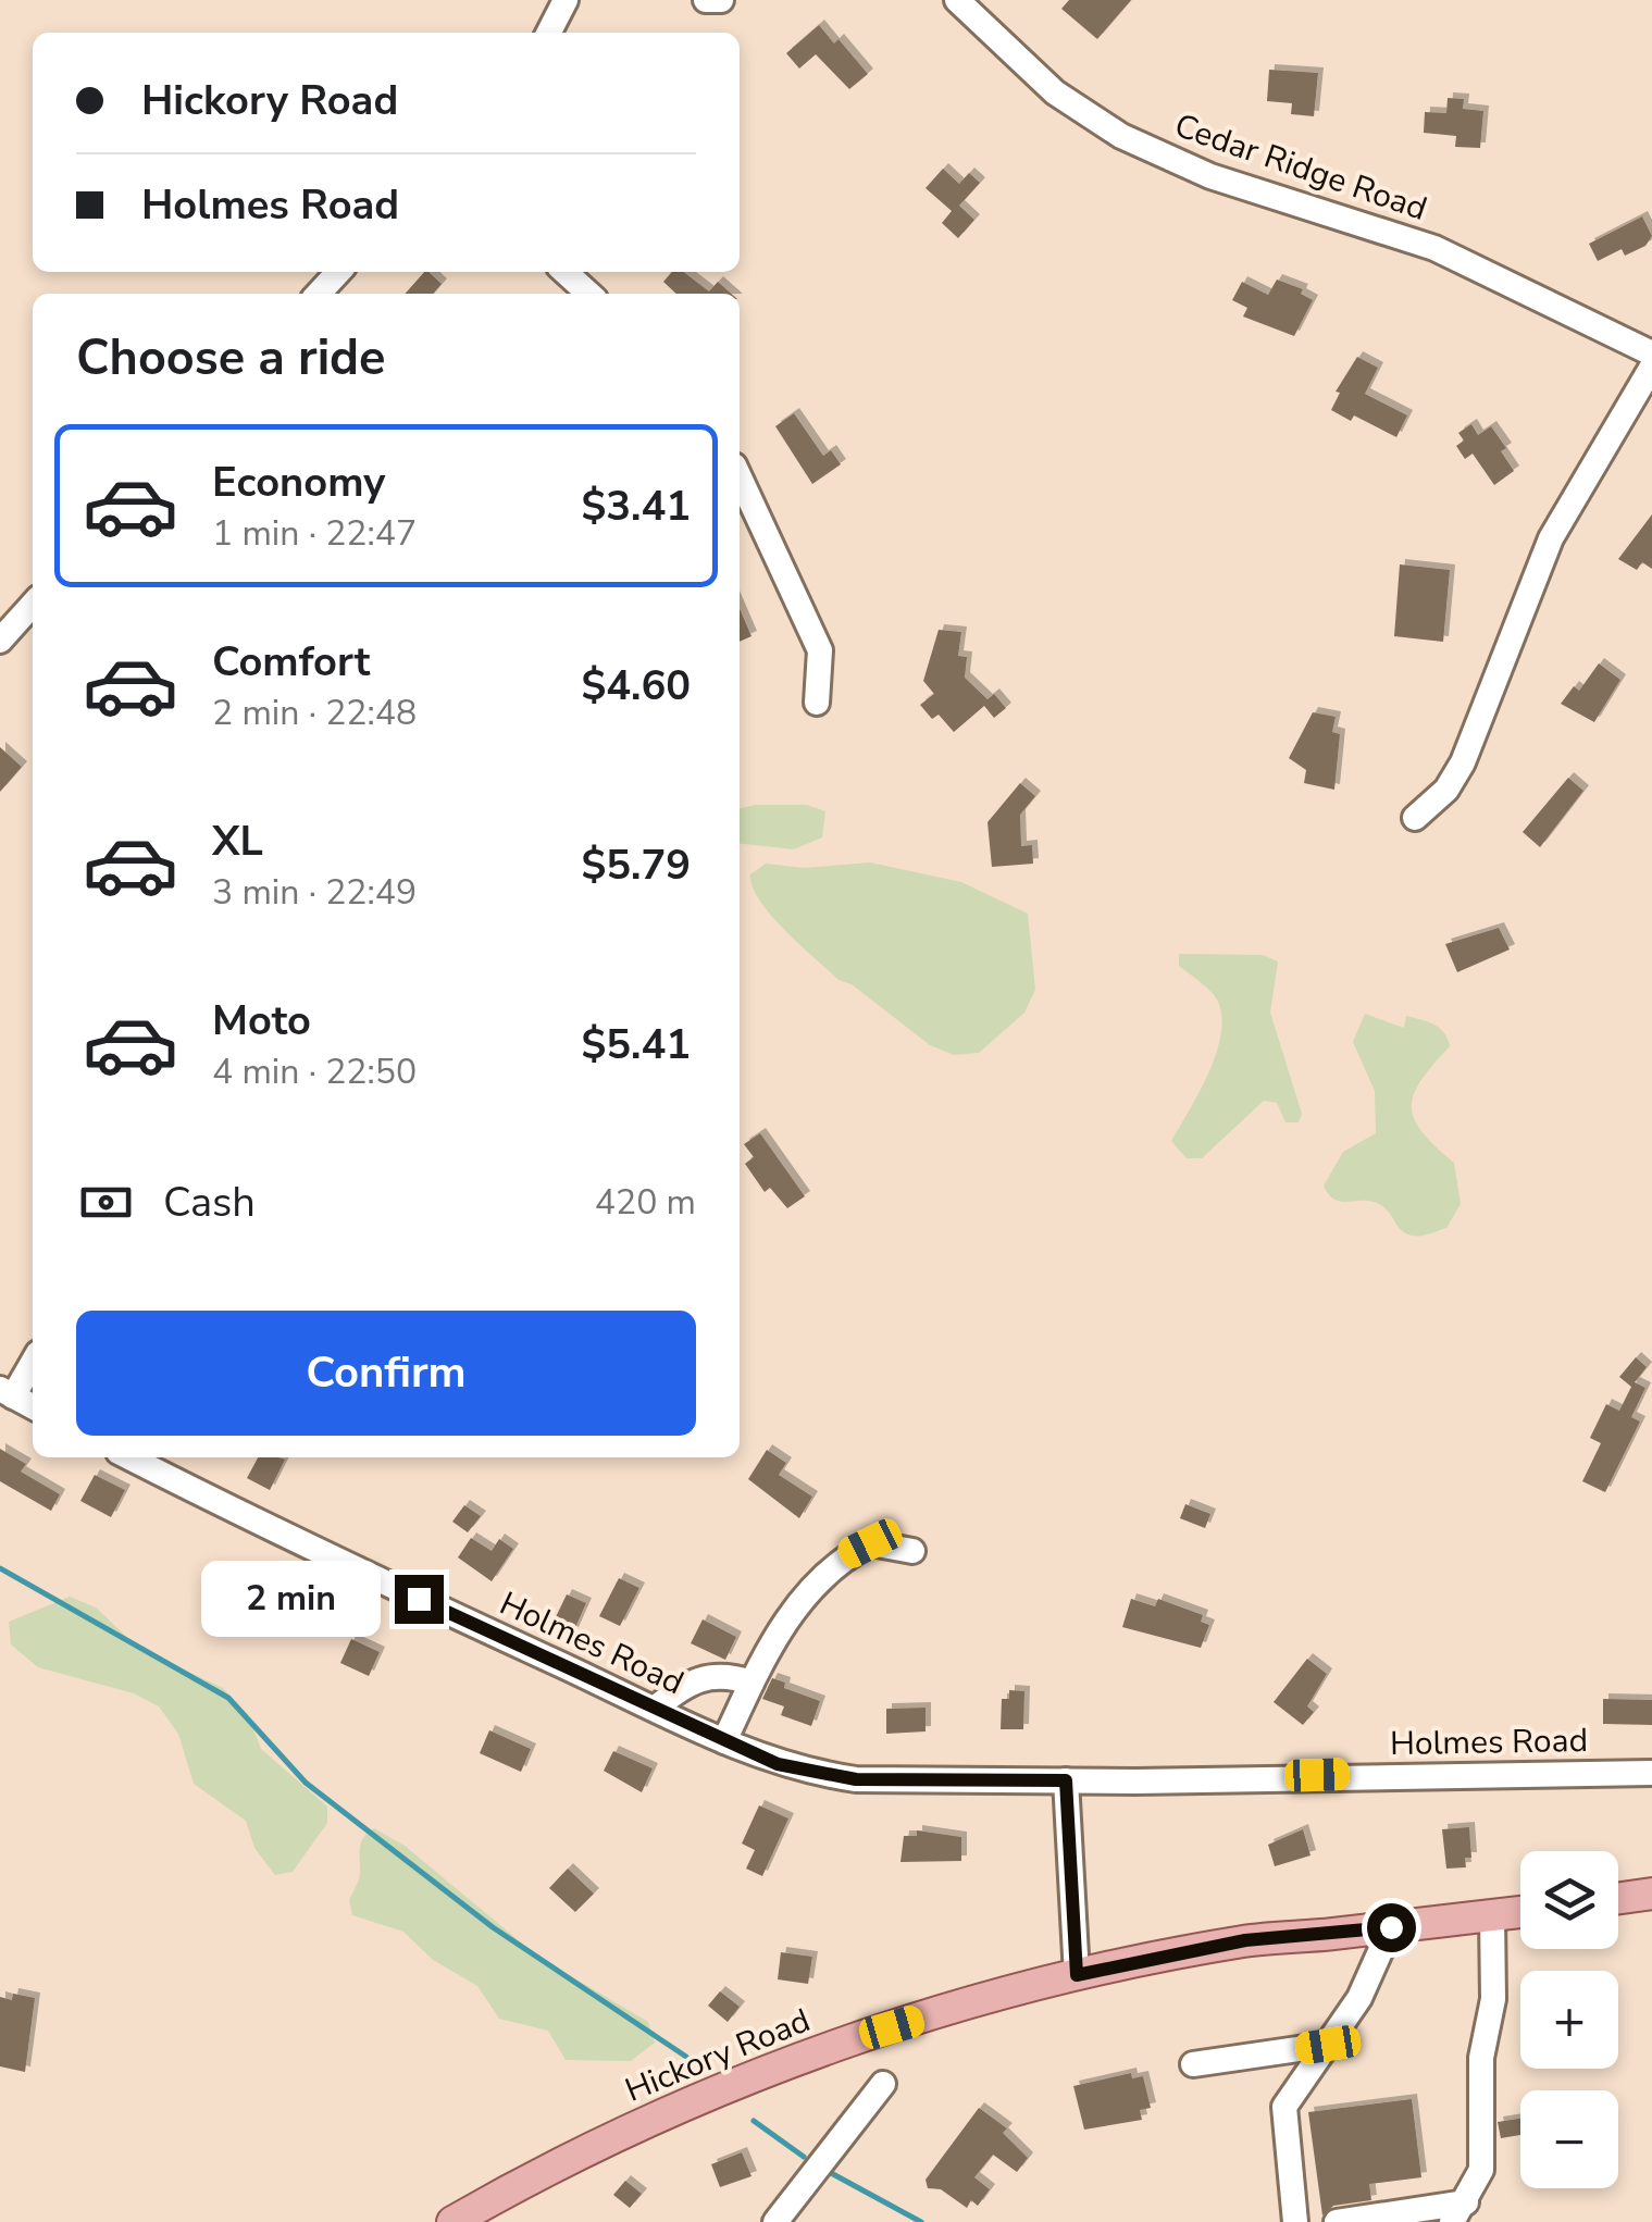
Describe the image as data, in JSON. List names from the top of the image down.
{
  "streets": {
    "main road": ["Hickory Road"],
    "street": ["Cedar Ridge Road", "Holmes Road"]
  },
  "page": {
    "banner": ["Hickory Road", "Holmes Road"],
    "heading": "Choose a ride",
    "list": [
      {
        "name": "Economy",
        "note": "1 min · 22:47",
        "value": "$3.41"
      },
      {
        "name": "Comfort",
        "note": "2 min · 22:48",
        "value": "$4.60"
      },
      {
        "name": "XL",
        "note": "3 min · 22:49",
        "value": "$5.79"
      },
      {
        "name": "Moto",
        "note": "4 min · 22:50",
        "value": "$5.41"
      }
    ],
    "pay": ["Cash", "420 m"],
    "buttons": "Confirm",
    "bubble": "2 min",
    "map_buttons": ["+", "−"]
  }
}
